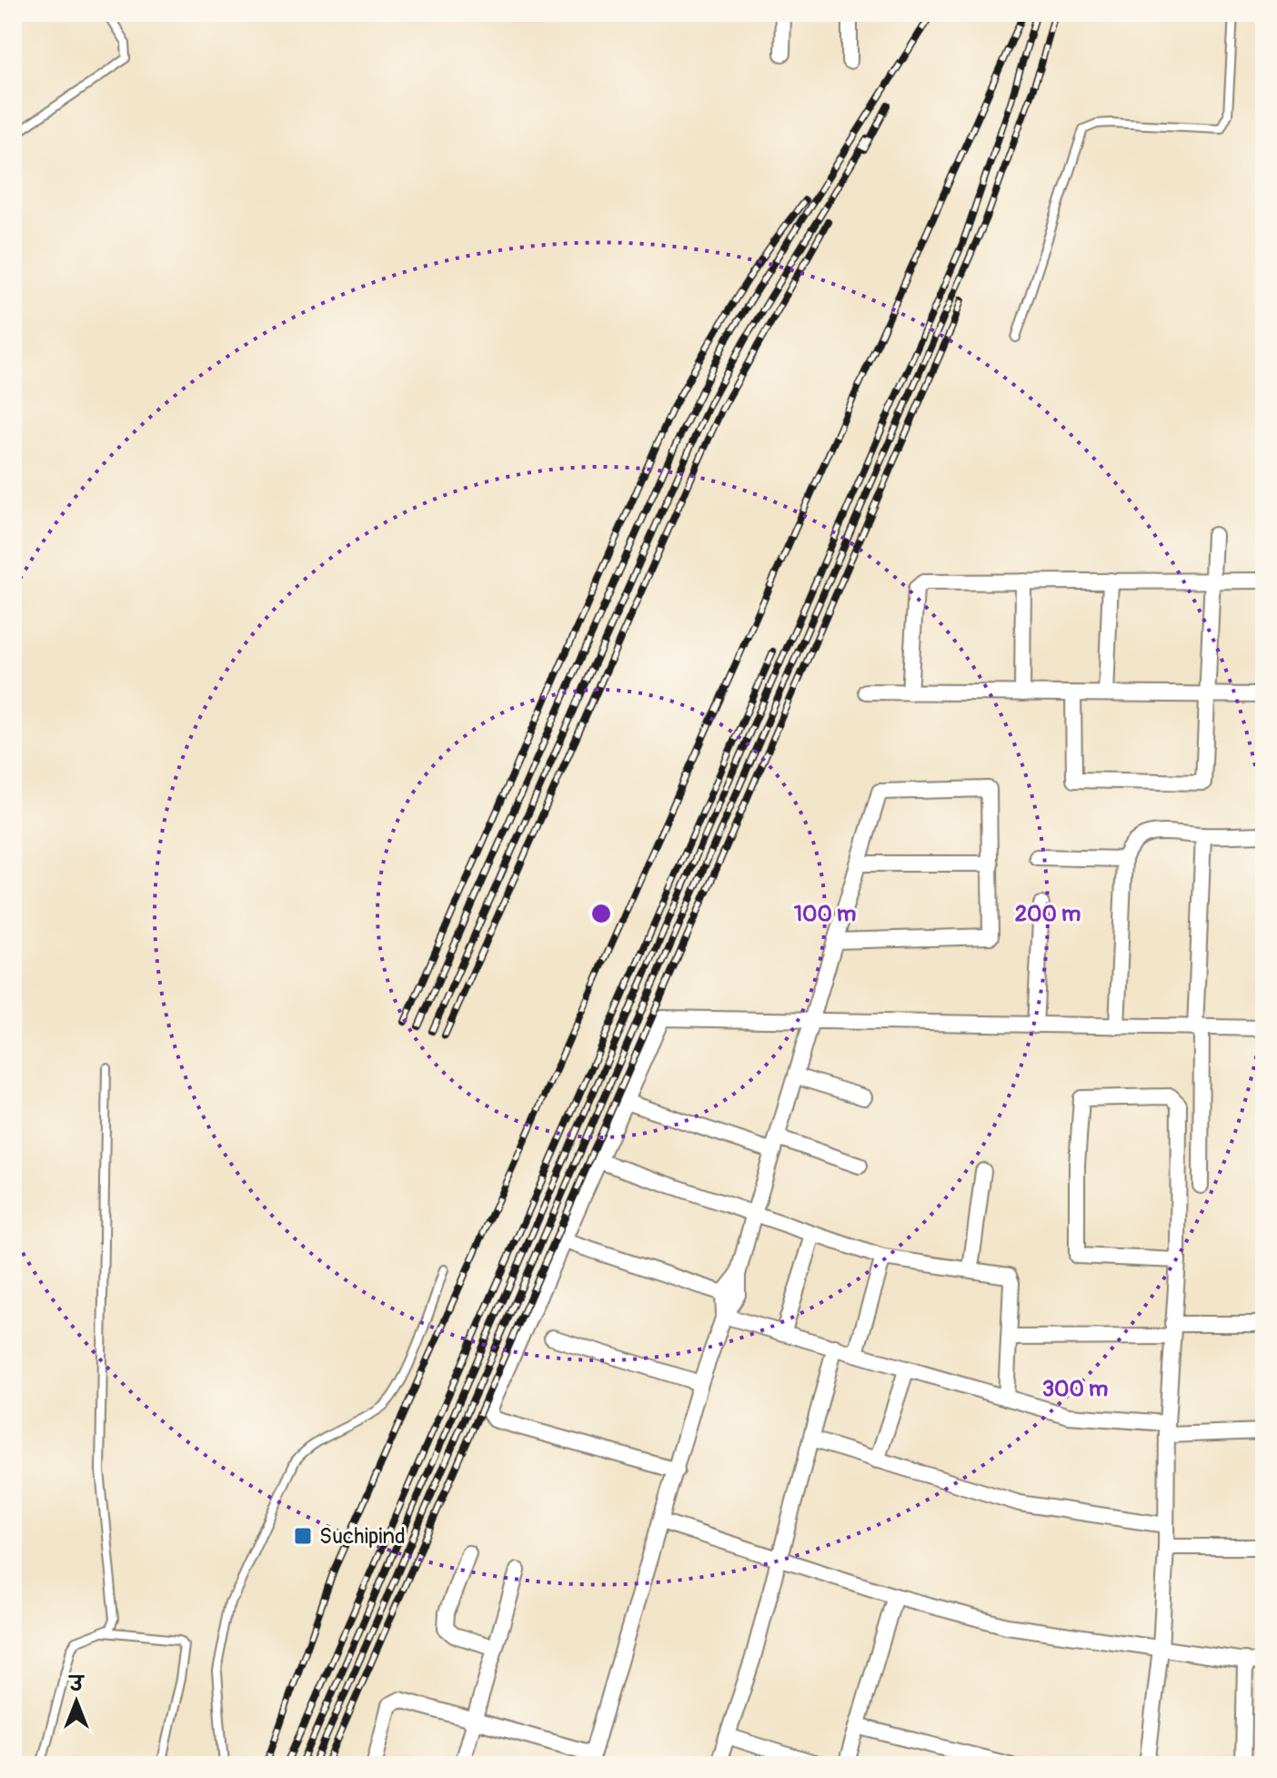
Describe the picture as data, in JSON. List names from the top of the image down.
{
  "places": {
    "transit": ["Suchipind"]
  },
  "north": "top",
  "rings": ["100 m", "200 m", "300 m"]
}
